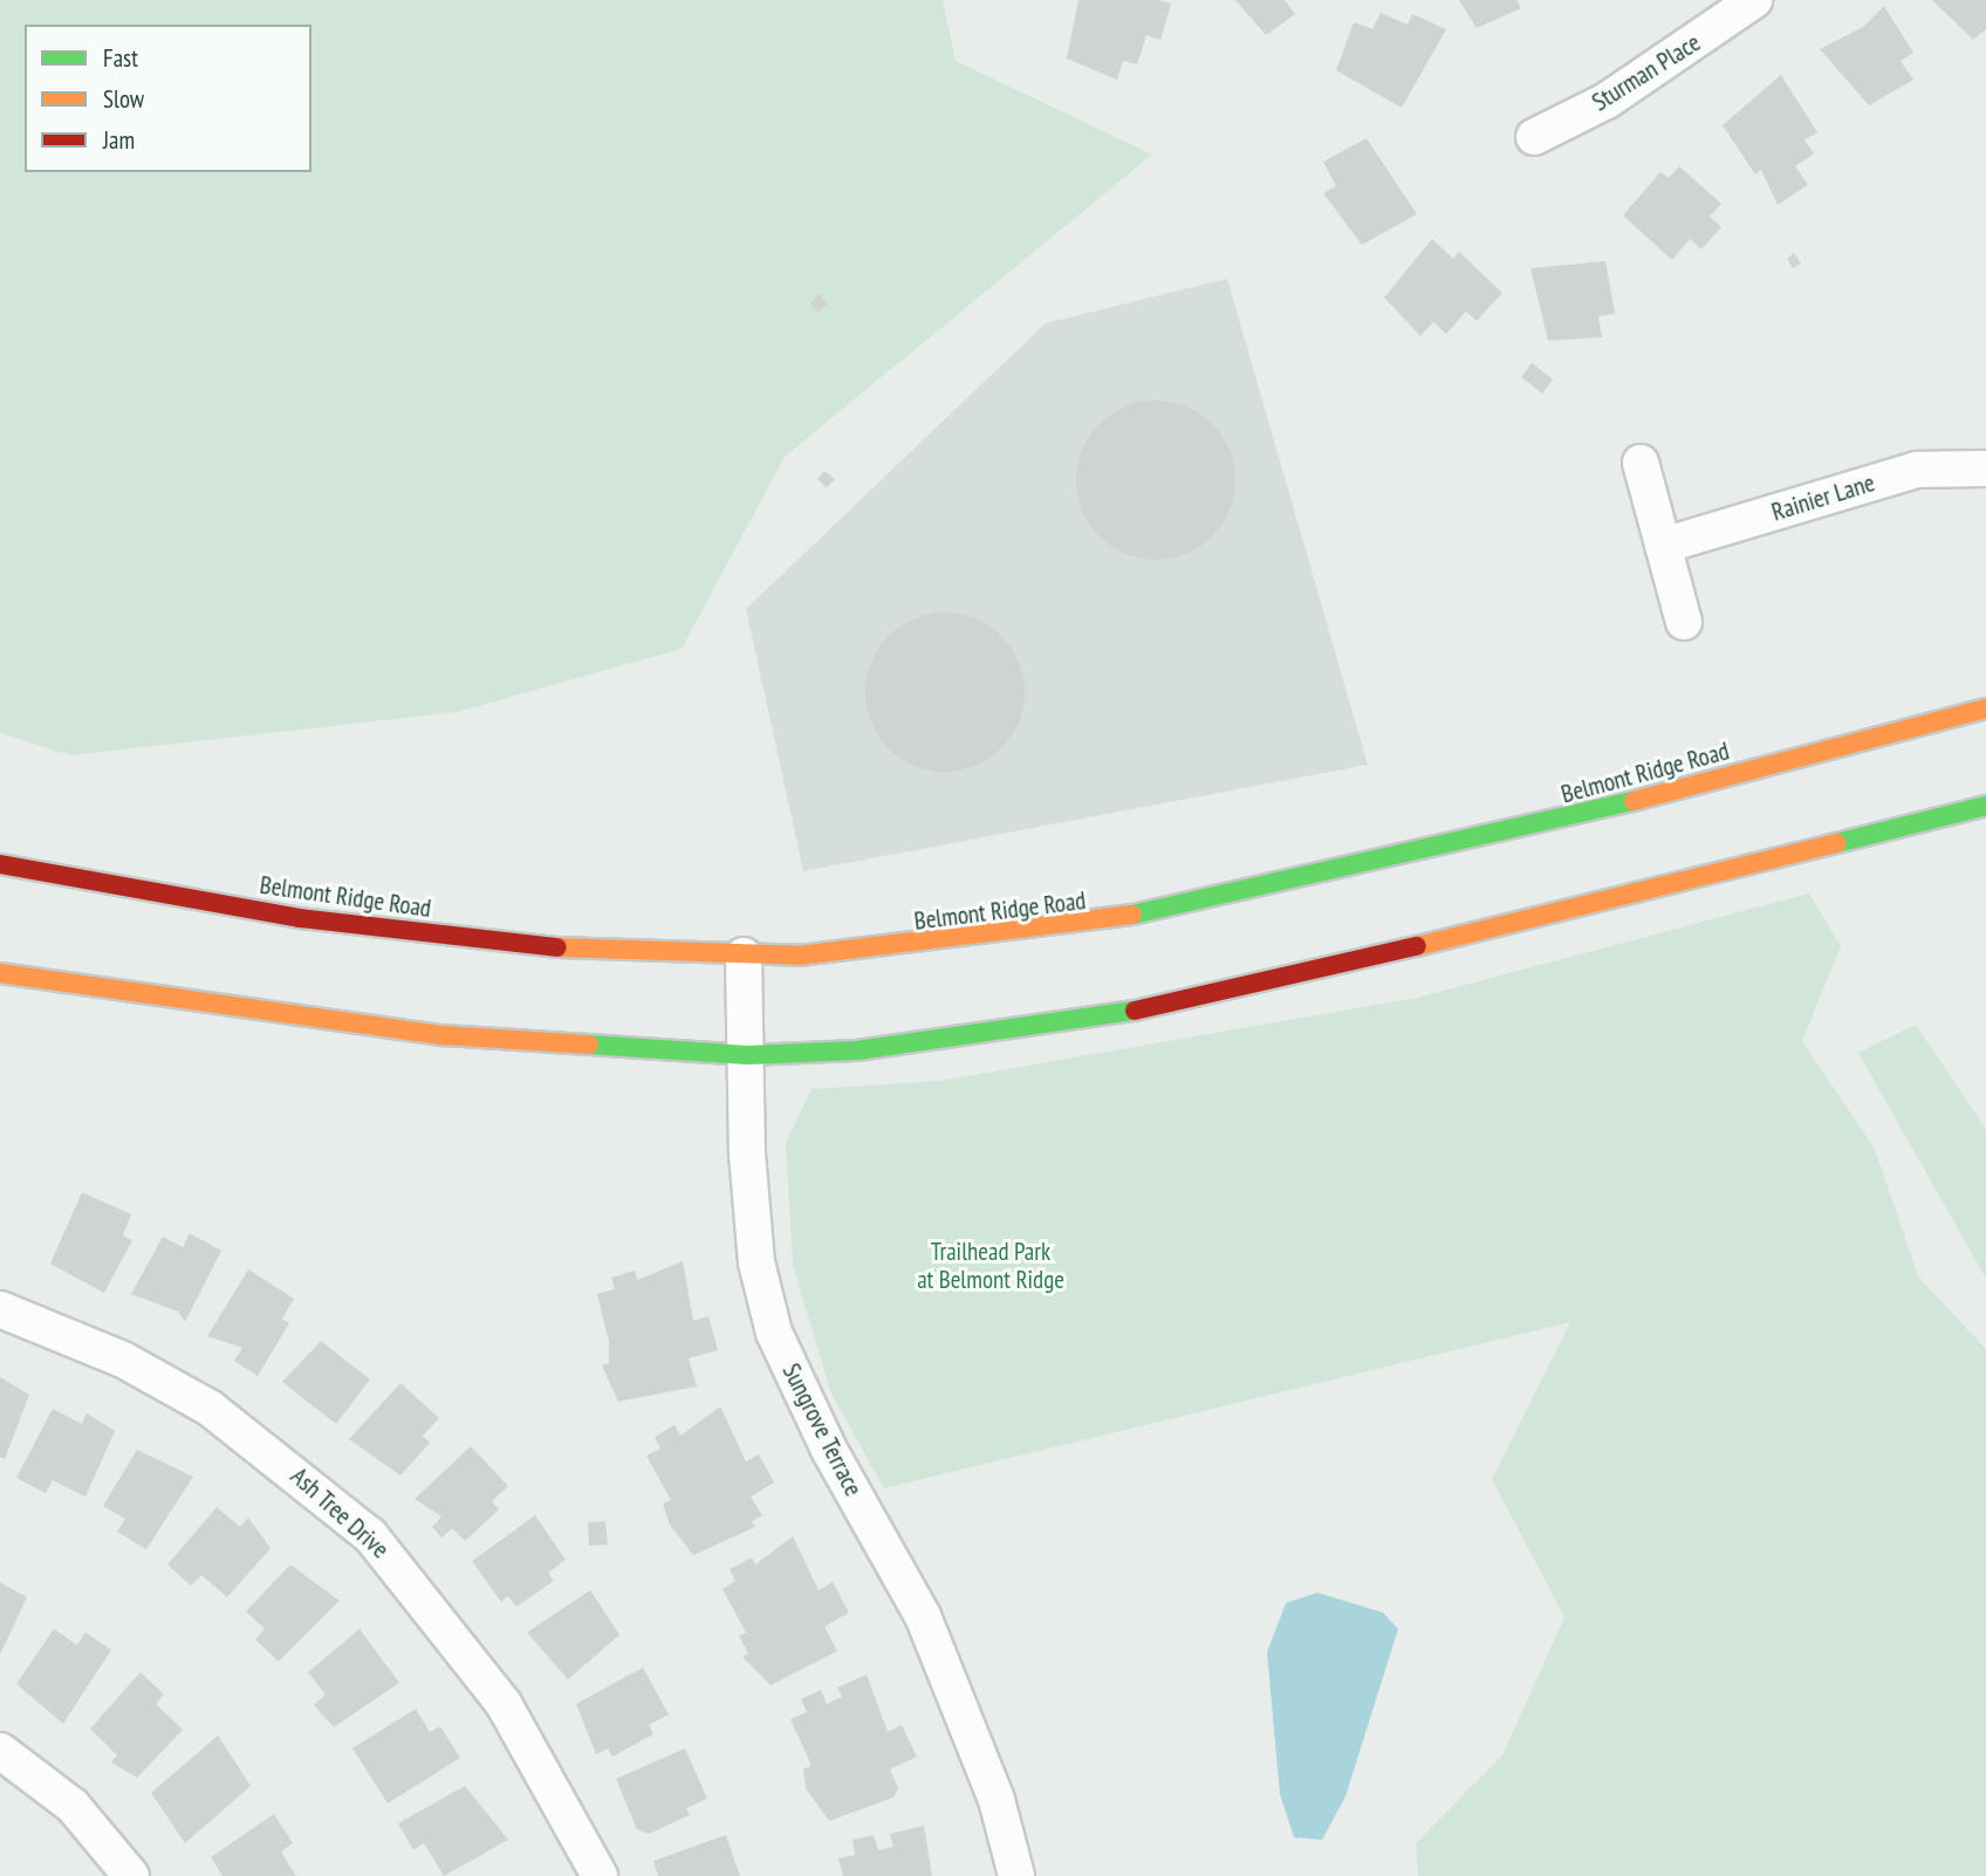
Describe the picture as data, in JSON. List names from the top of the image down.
{
  "streets": {
    "main road": ["Belmont Ridge Road"],
    "street": [
      "Sturman Place",
      "Rainier Lane",
      "Sungrove Terrace",
      "Ash Tree Drive"
    ]
  },
  "crossings": [
    ["Belmont Ridge Road", "Sungrove Terrace"]
  ],
  "parks": ["Trailhead Park at Belmont Ridge"],
  "legend": ["Fast", "Slow", "Jam"]
}
